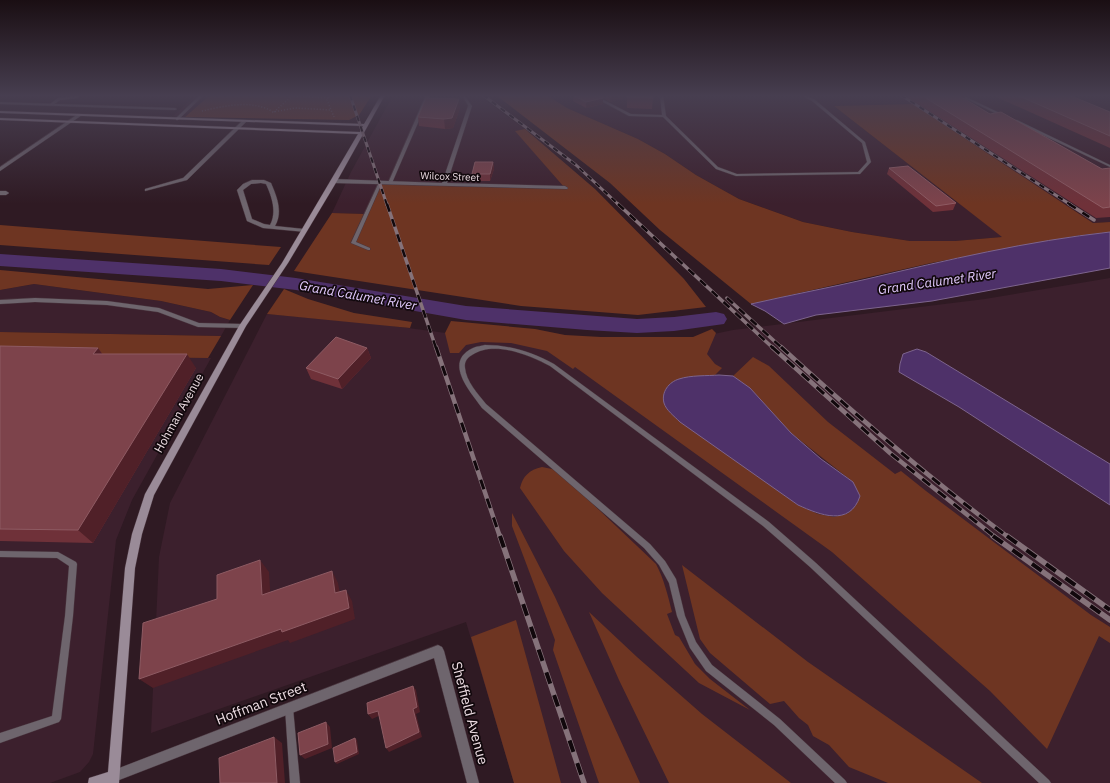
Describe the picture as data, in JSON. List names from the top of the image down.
{
  "streets": {
    "main road": ["Hohman Avenue", "Hoffman Street"],
    "street": ["Wilcox Street", "Sheffield Avenue"]
  },
  "crossings": [
    ["Wilcox Street", "Hohman Avenue"],
    ["Hohman Avenue", "Hoffman Street"],
    ["Hoffman Street", "Sheffield Avenue"]
  ],
  "water": ["Grand Calumet River"]
}
